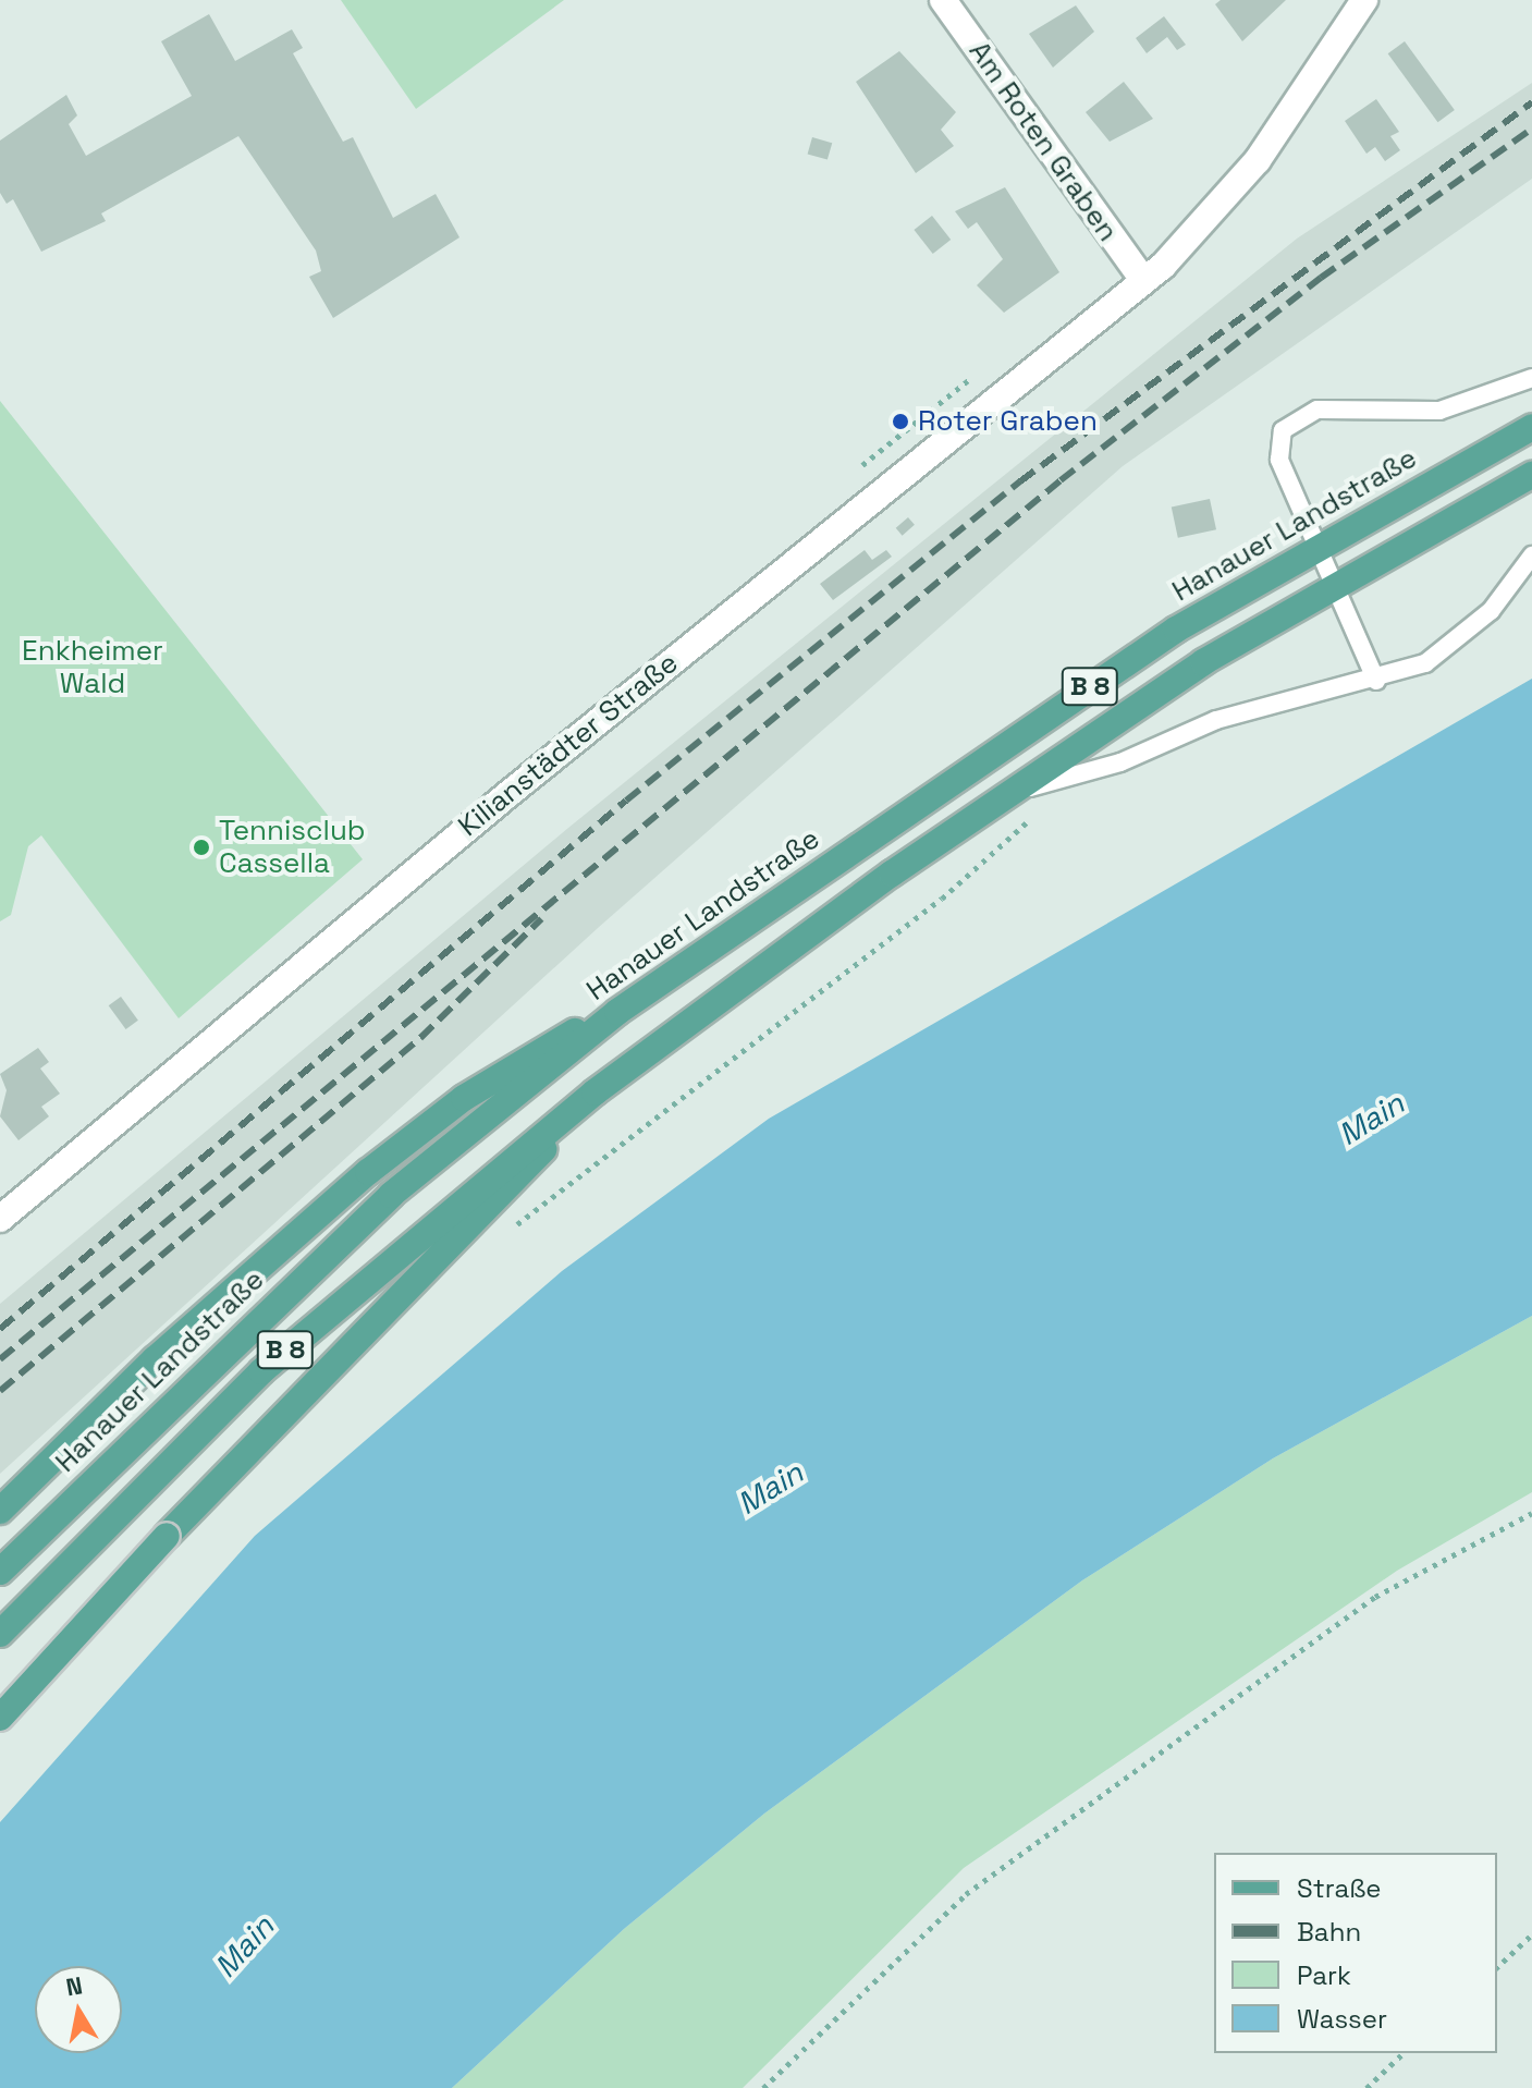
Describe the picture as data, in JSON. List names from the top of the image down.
{
  "streets": {
    "main road": ["Hanauer Landstraße", "B 8"],
    "street": ["Am Roten Graben", "Kilianstädter Straße"]
  },
  "crossings": [
    ["Am Roten Graben", "Kilianstädter Straße"]
  ],
  "water": ["Main"],
  "parks": ["Enkheimer Wald"],
  "places": ["Roter Graben", "Tennisclub Cassella"],
  "legend": [
    "Straße",
    "Bahn",
    "Park",
    "Wasser"
  ],
  "north": "top"
}
